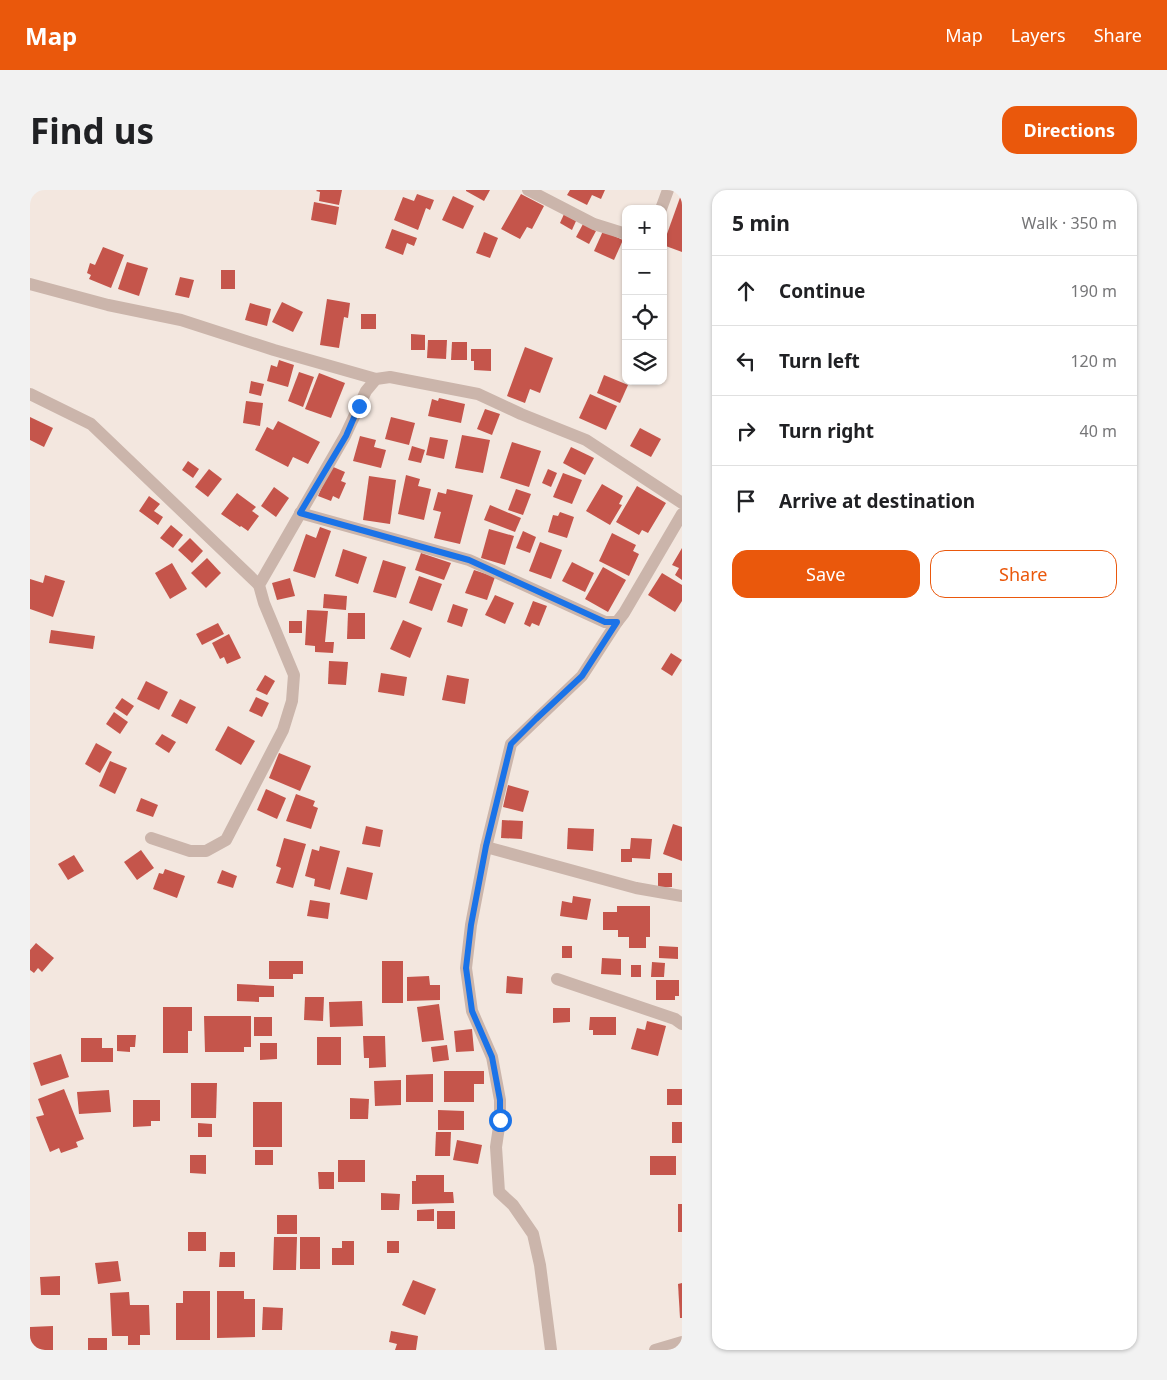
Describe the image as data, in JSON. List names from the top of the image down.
{
  "page": {
    "header": "Map",
    "nav": ["Map", "Layers", "Share"],
    "buttons": [
      "Directions",
      ["Save", "Share"]
    ],
    "title": "Find us",
    "heading": ["5 min", "Walk · 350 m"],
    "map_buttons": ["+", "−"],
    "list": [
      ["Continue", "190 m"],
      ["Turn left", "120 m"],
      ["Turn right", "40 m"],
      "Arrive at destination"
    ]
  }
}
